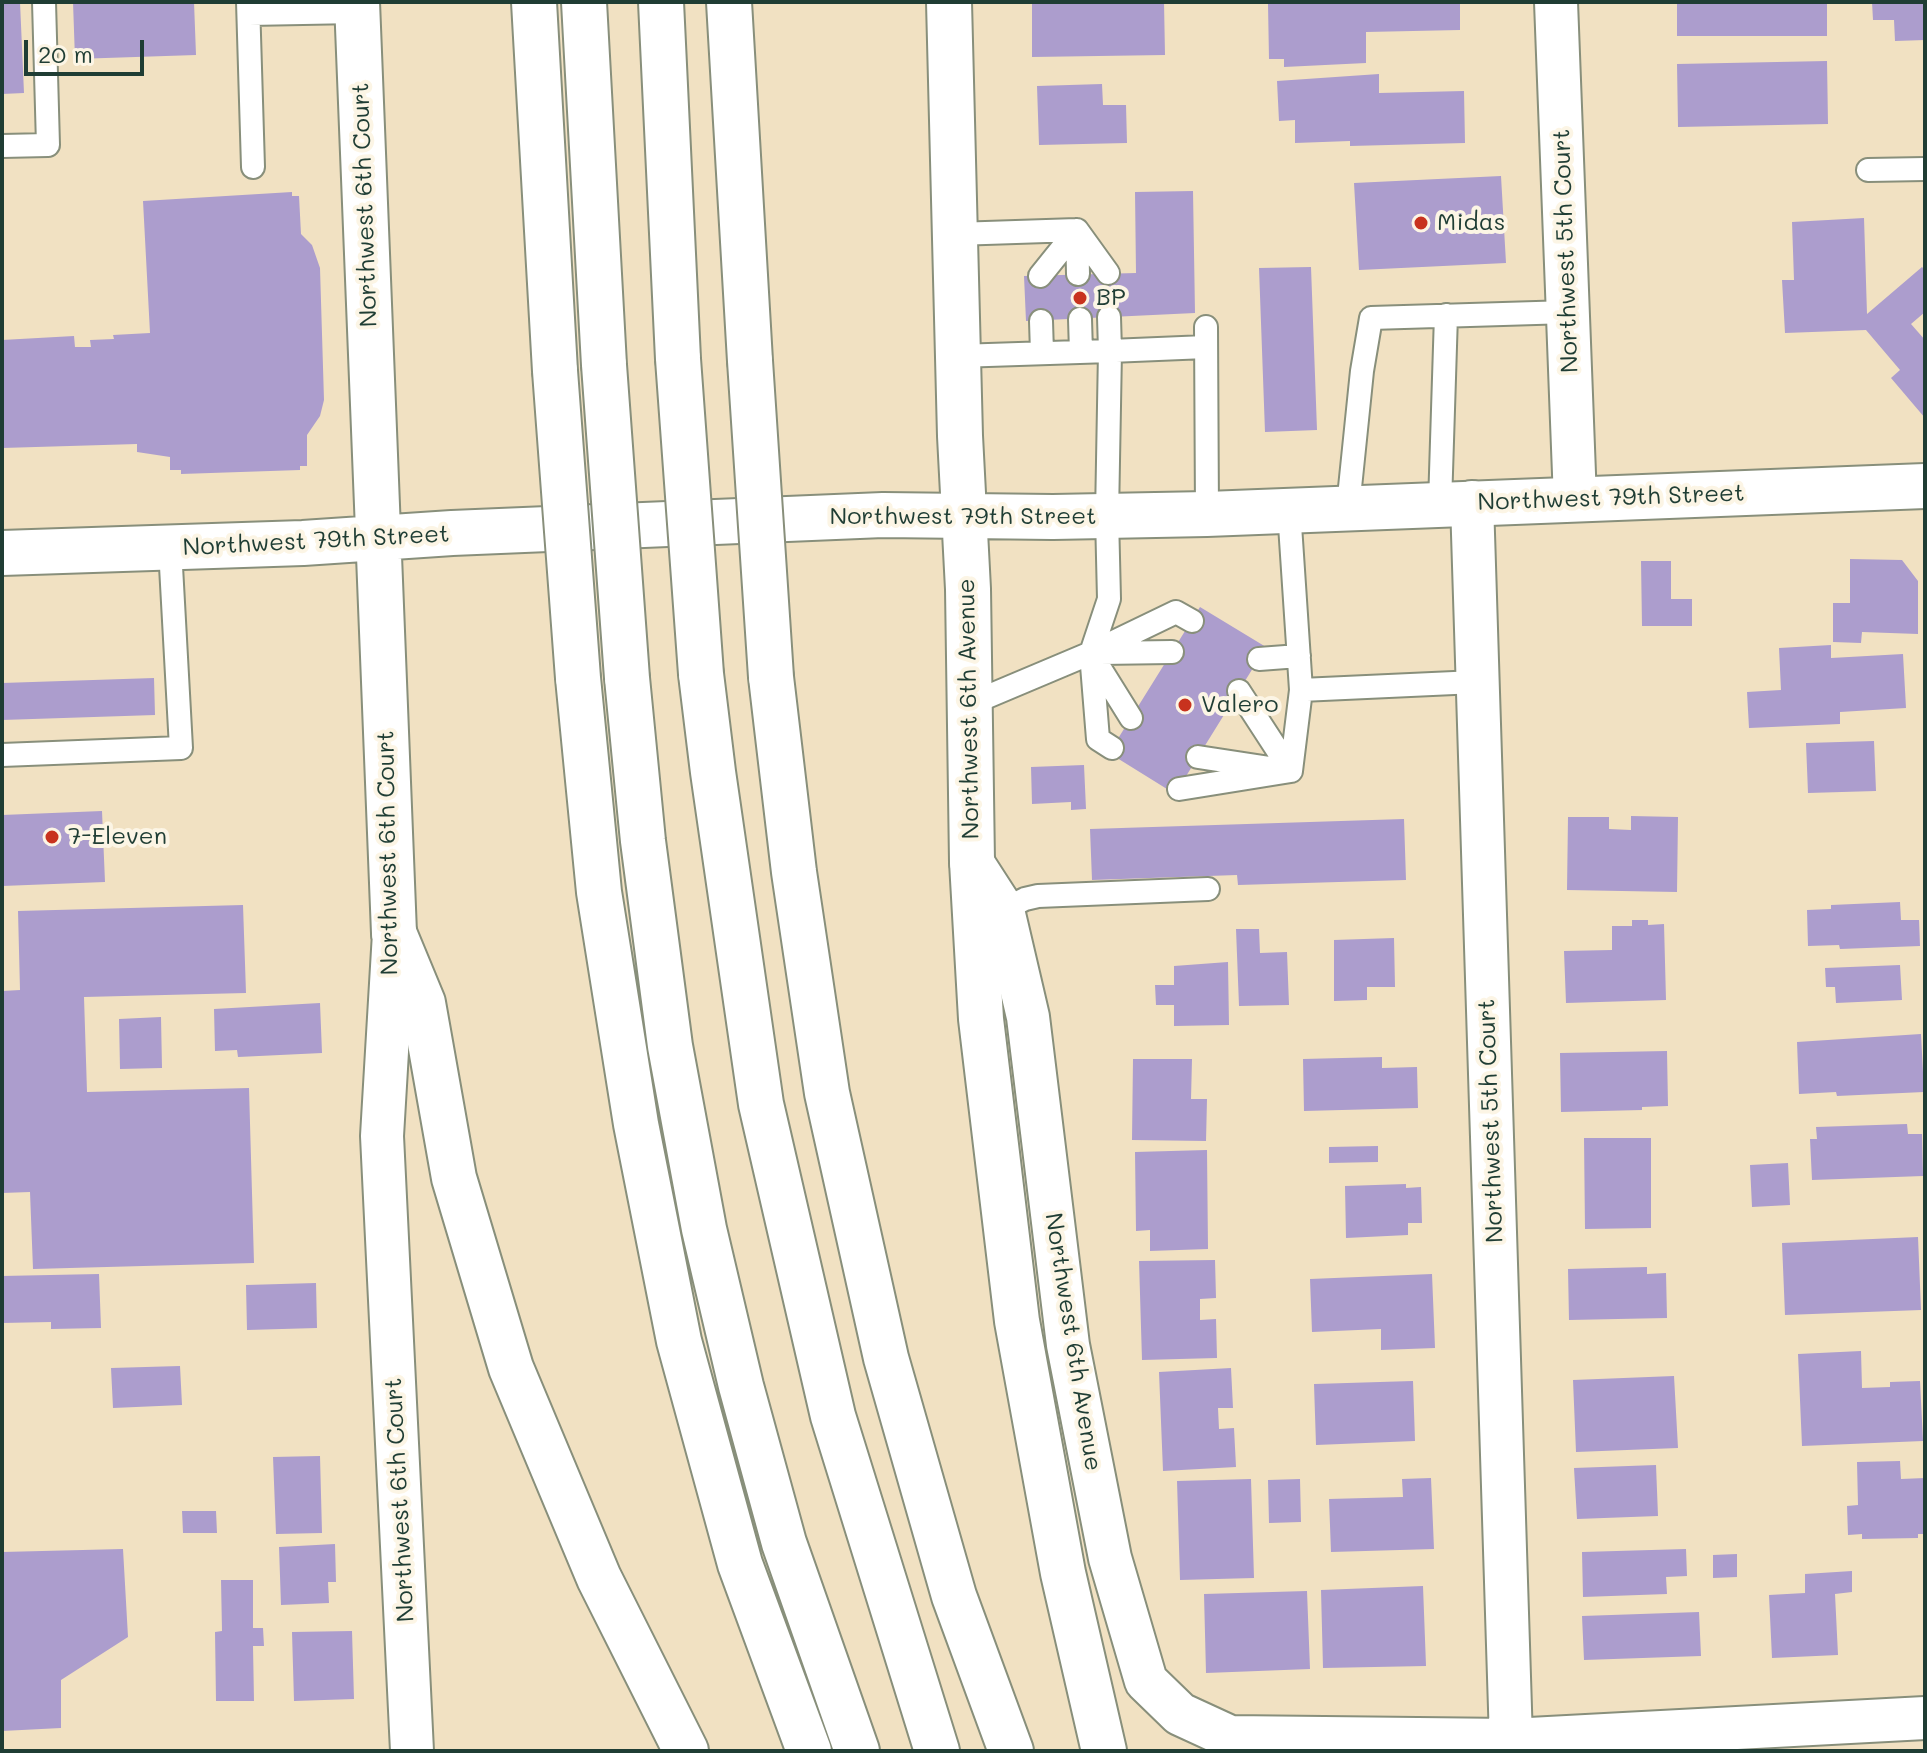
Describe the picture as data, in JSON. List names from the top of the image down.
{
  "streets": {
    "main road": ["Northwest 6th Court", "Northwest 79th Street", "Northwest 6th Avenue"],
    "street": ["Northwest 5th Court"]
  },
  "crossings": [
    ["Northwest 6th Court", "Northwest 79th Street"],
    ["Northwest 5th Court", "Northwest 79th Street"],
    ["Northwest 5th Court", "Northwest 6th Avenue"],
    ["Northwest 79th Street", "Northwest 6th Avenue"]
  ],
  "places": [
    "Midas",
    "BP",
    "Valero",
    "7-Eleven"
  ],
  "scale_bar": "20 m"
}
